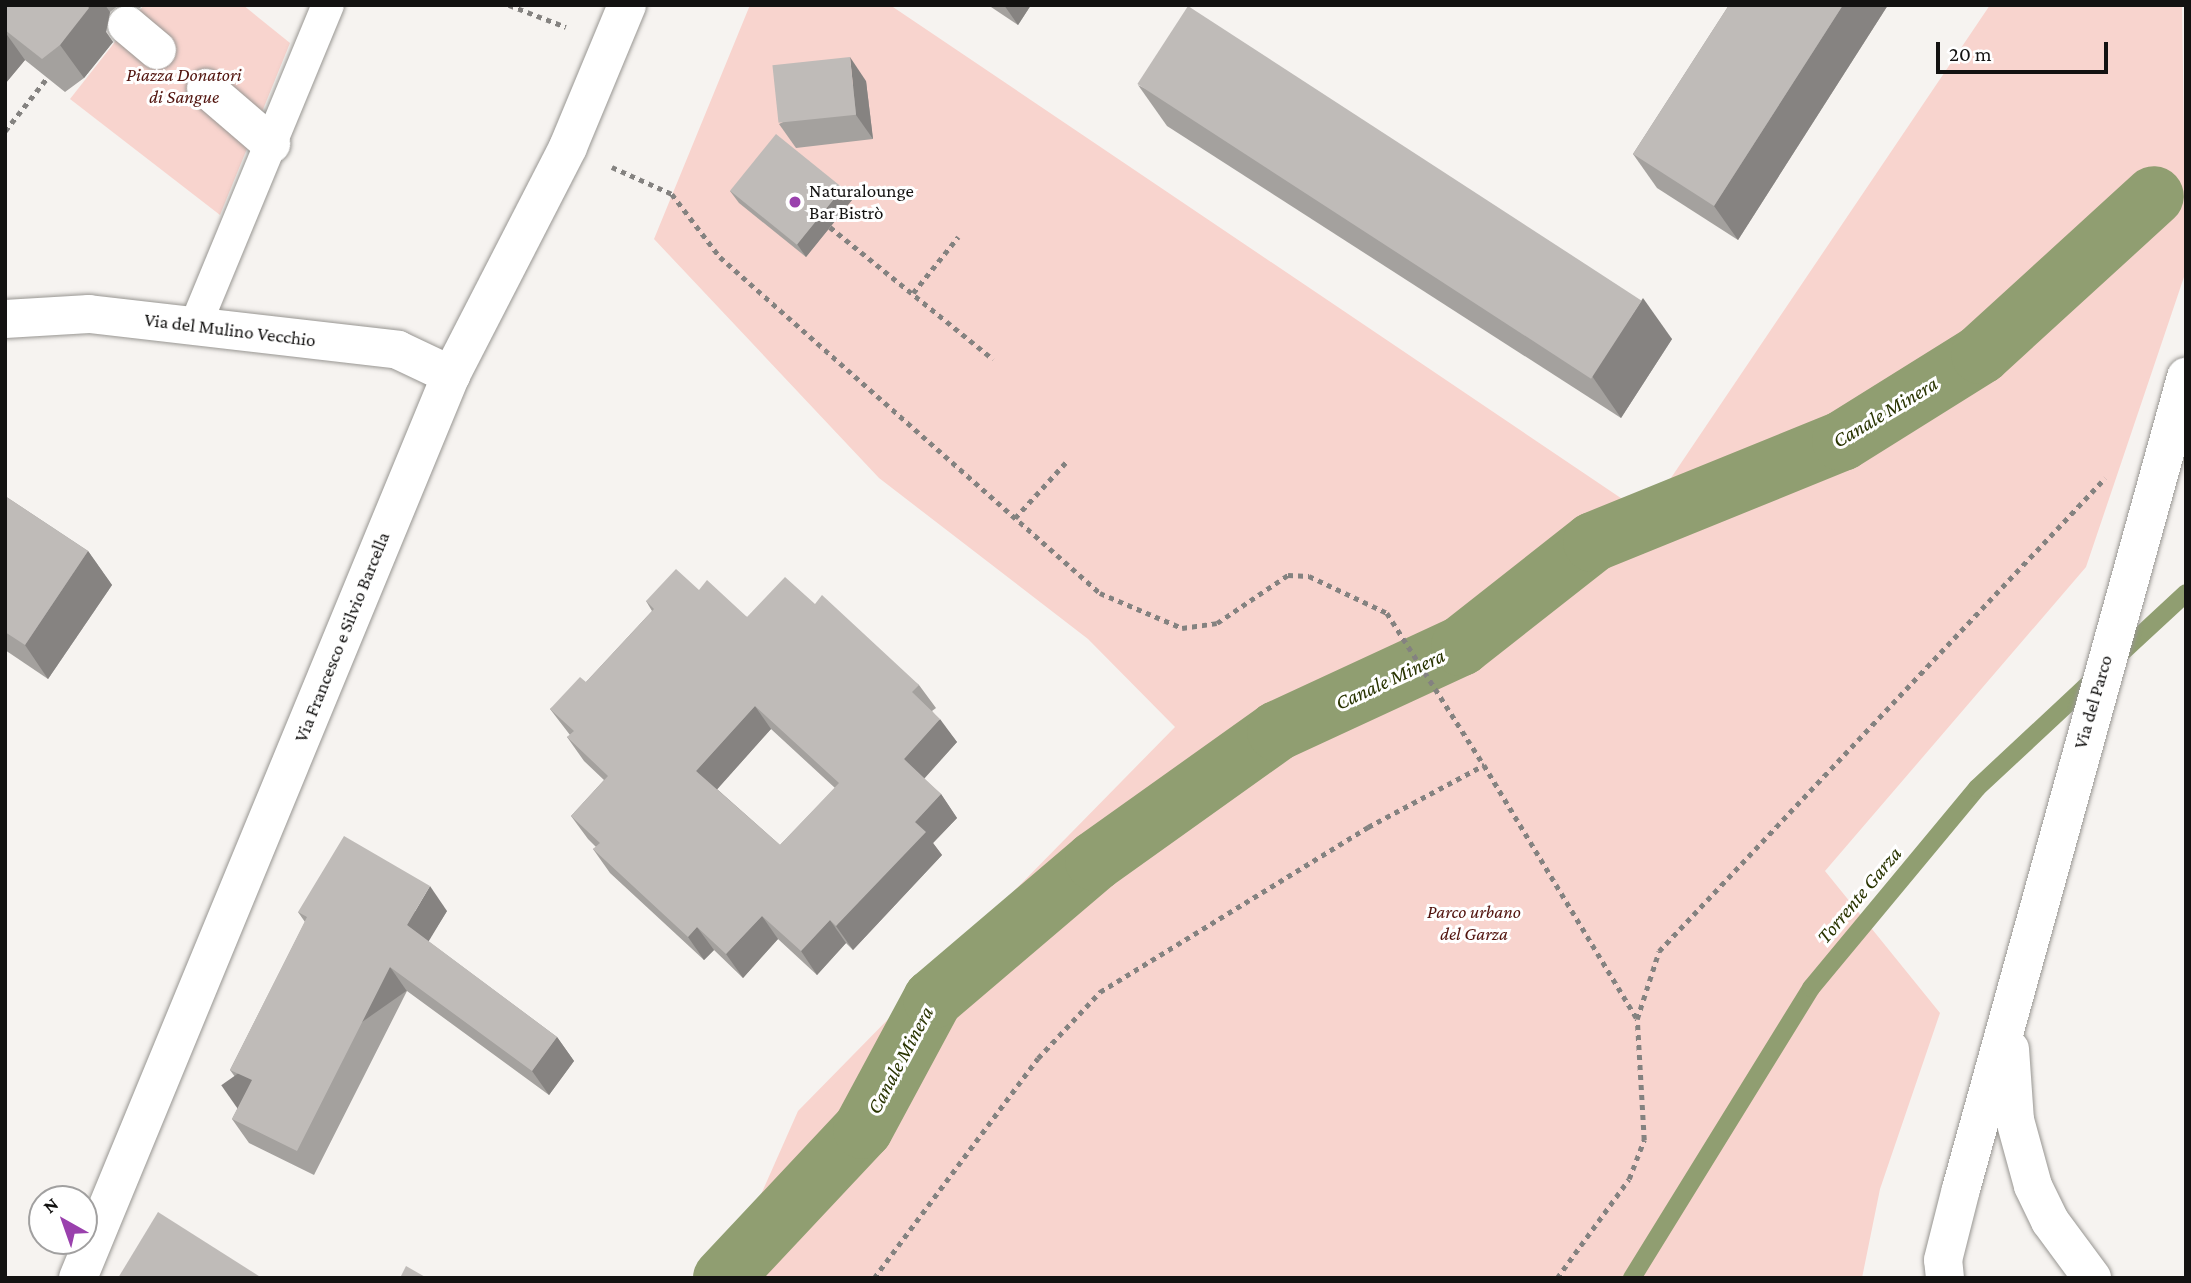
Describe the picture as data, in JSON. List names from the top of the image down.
{
  "streets": {
    "street": ["Via del Mulino Vecchio", "Via Francesco e Silvio Barcella", "Via del Parco"]
  },
  "crossings": [
    ["Via del Mulino Vecchio", "Via Francesco e Silvio Barcella"]
  ],
  "water": ["Canale Minera", "Torrente Garza"],
  "parks": ["Piazza Donatori di Sangue", "Parco urbano del Garza"],
  "places": ["Naturalounge Bar Bistrò"],
  "scale_bar": "20 m",
  "north": "top left"
}
